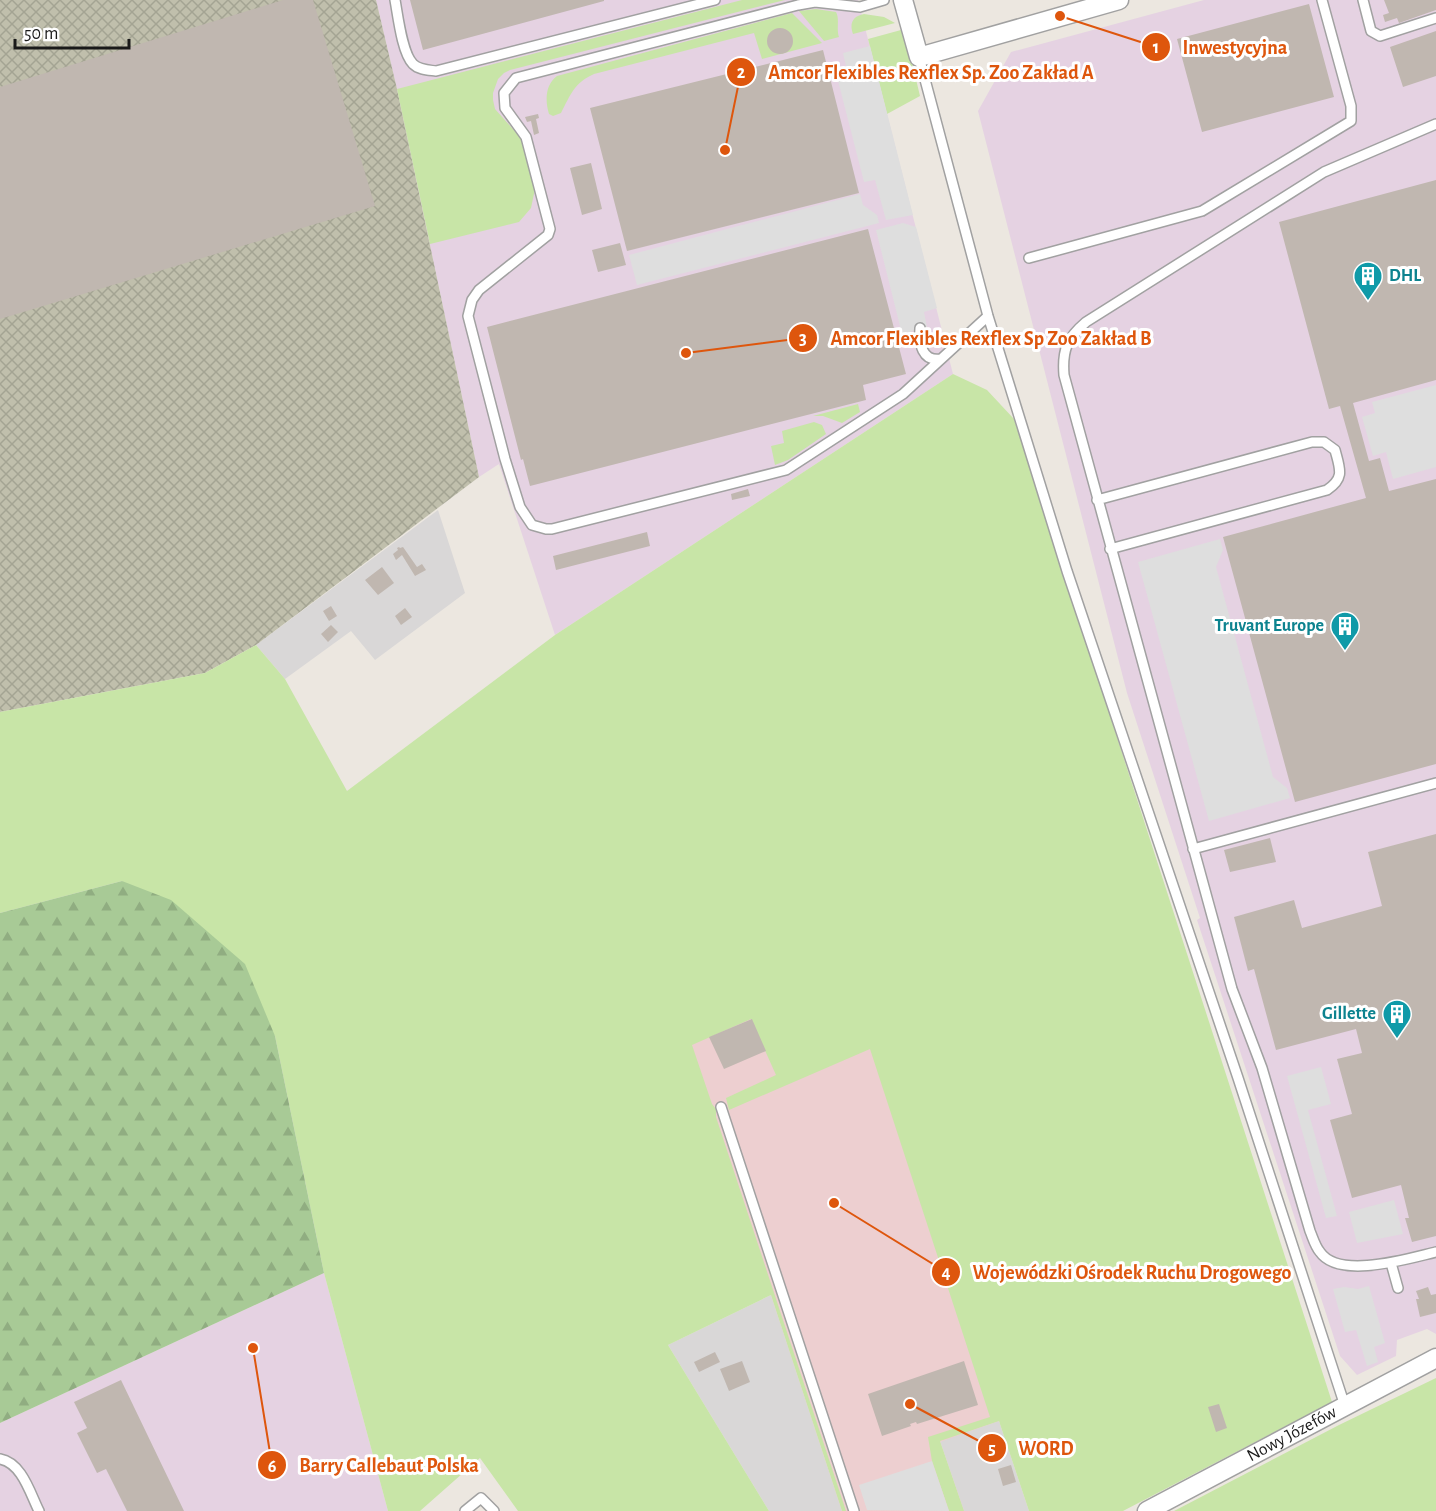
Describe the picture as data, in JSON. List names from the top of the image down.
{
  "streets": {
    "street": ["Nowy Józefów"]
  },
  "places": {
    "other": [
      "Inwestycyjna",
      "Amcor Flexibles Rexflex Sp. Zoo Zakład A",
      "Amcor Flexibles Rexflex Sp Zoo Zakład B",
      "Wojewódzki Ośrodek Ruchu Drogowego",
      "Barry Callebaut Polska",
      "WORD"
    ],
    "building": ["DHL", "Truvant Europe", "Gillette"]
  },
  "scale_bar": "50 m"
}
